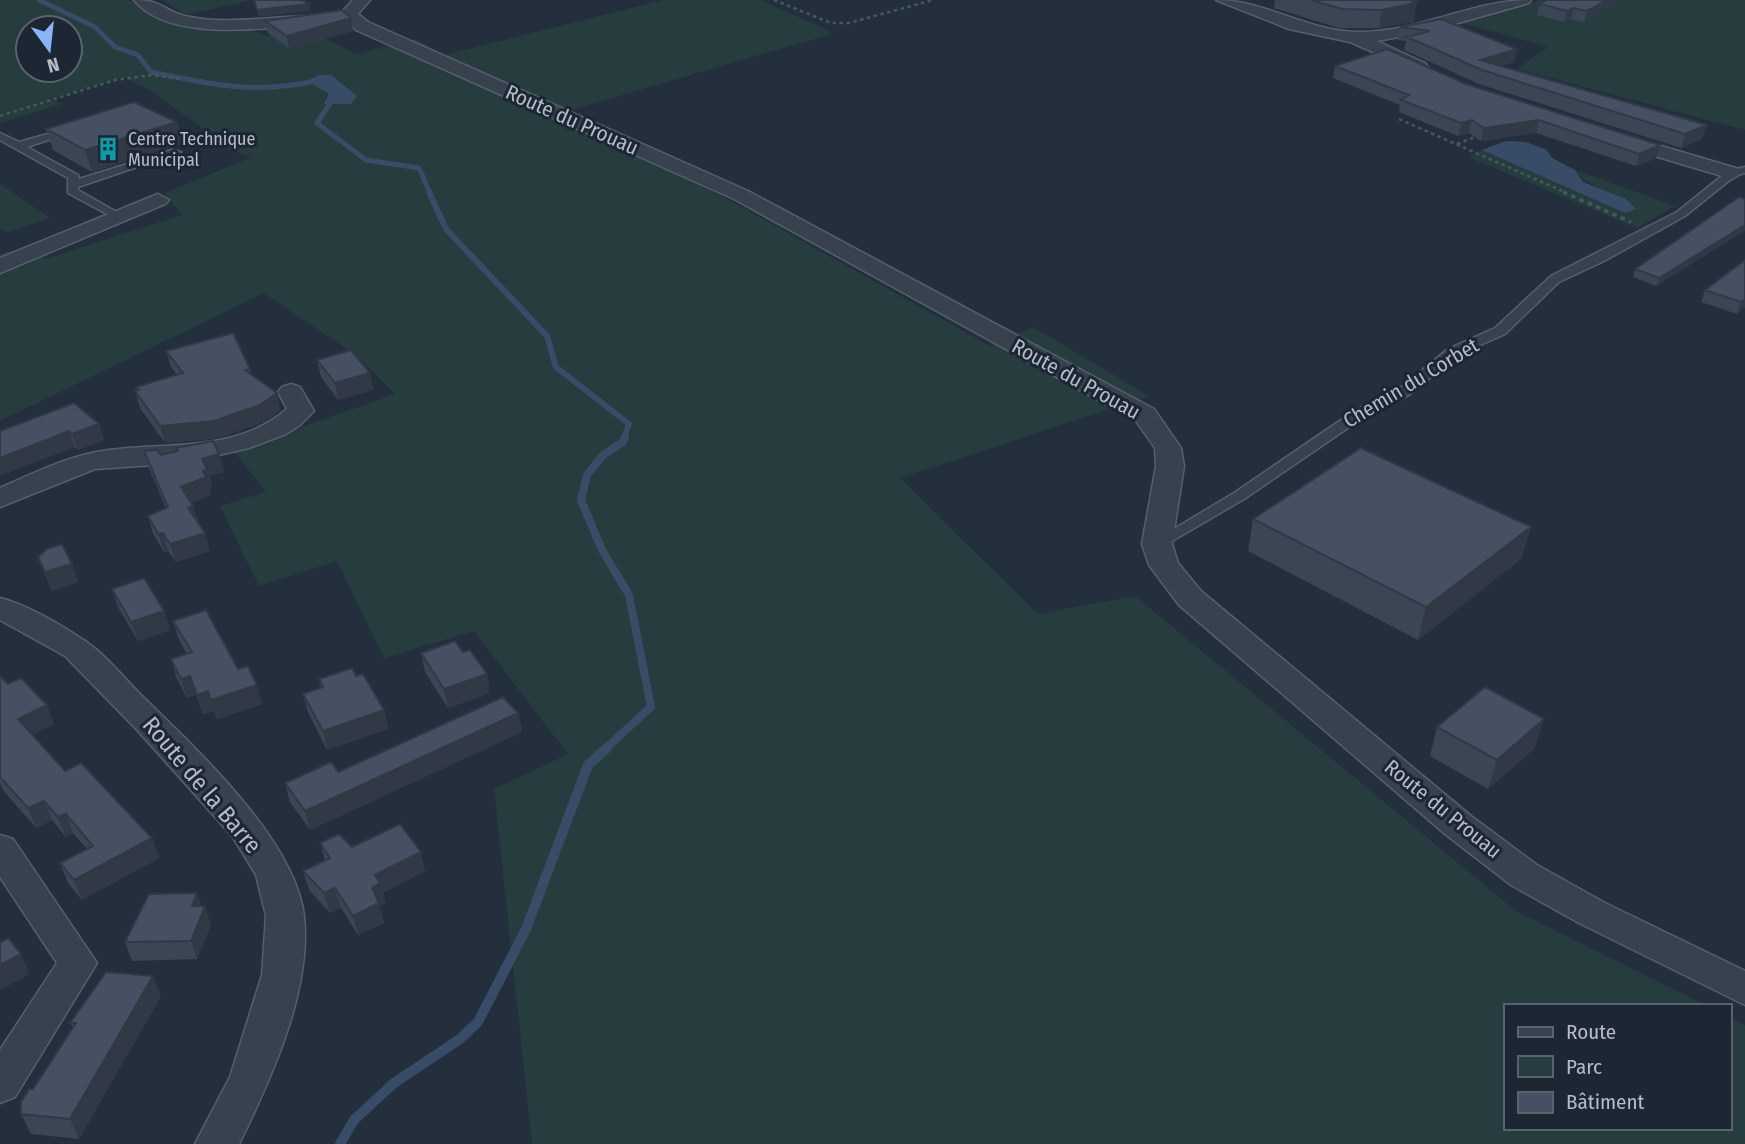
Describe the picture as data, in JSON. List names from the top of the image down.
{
  "streets": {
    "street": ["Route du Prouau", "Route de la Barre"],
    "lane": ["Chemin du Corbet"]
  },
  "crossings": [
    ["Route du Prouau", "Chemin du Corbet"]
  ],
  "places": {
    "building": ["Centre Technique Municipal"]
  },
  "legend": ["Route", "Parc", "Bâtiment"],
  "north": "bottom"
}
